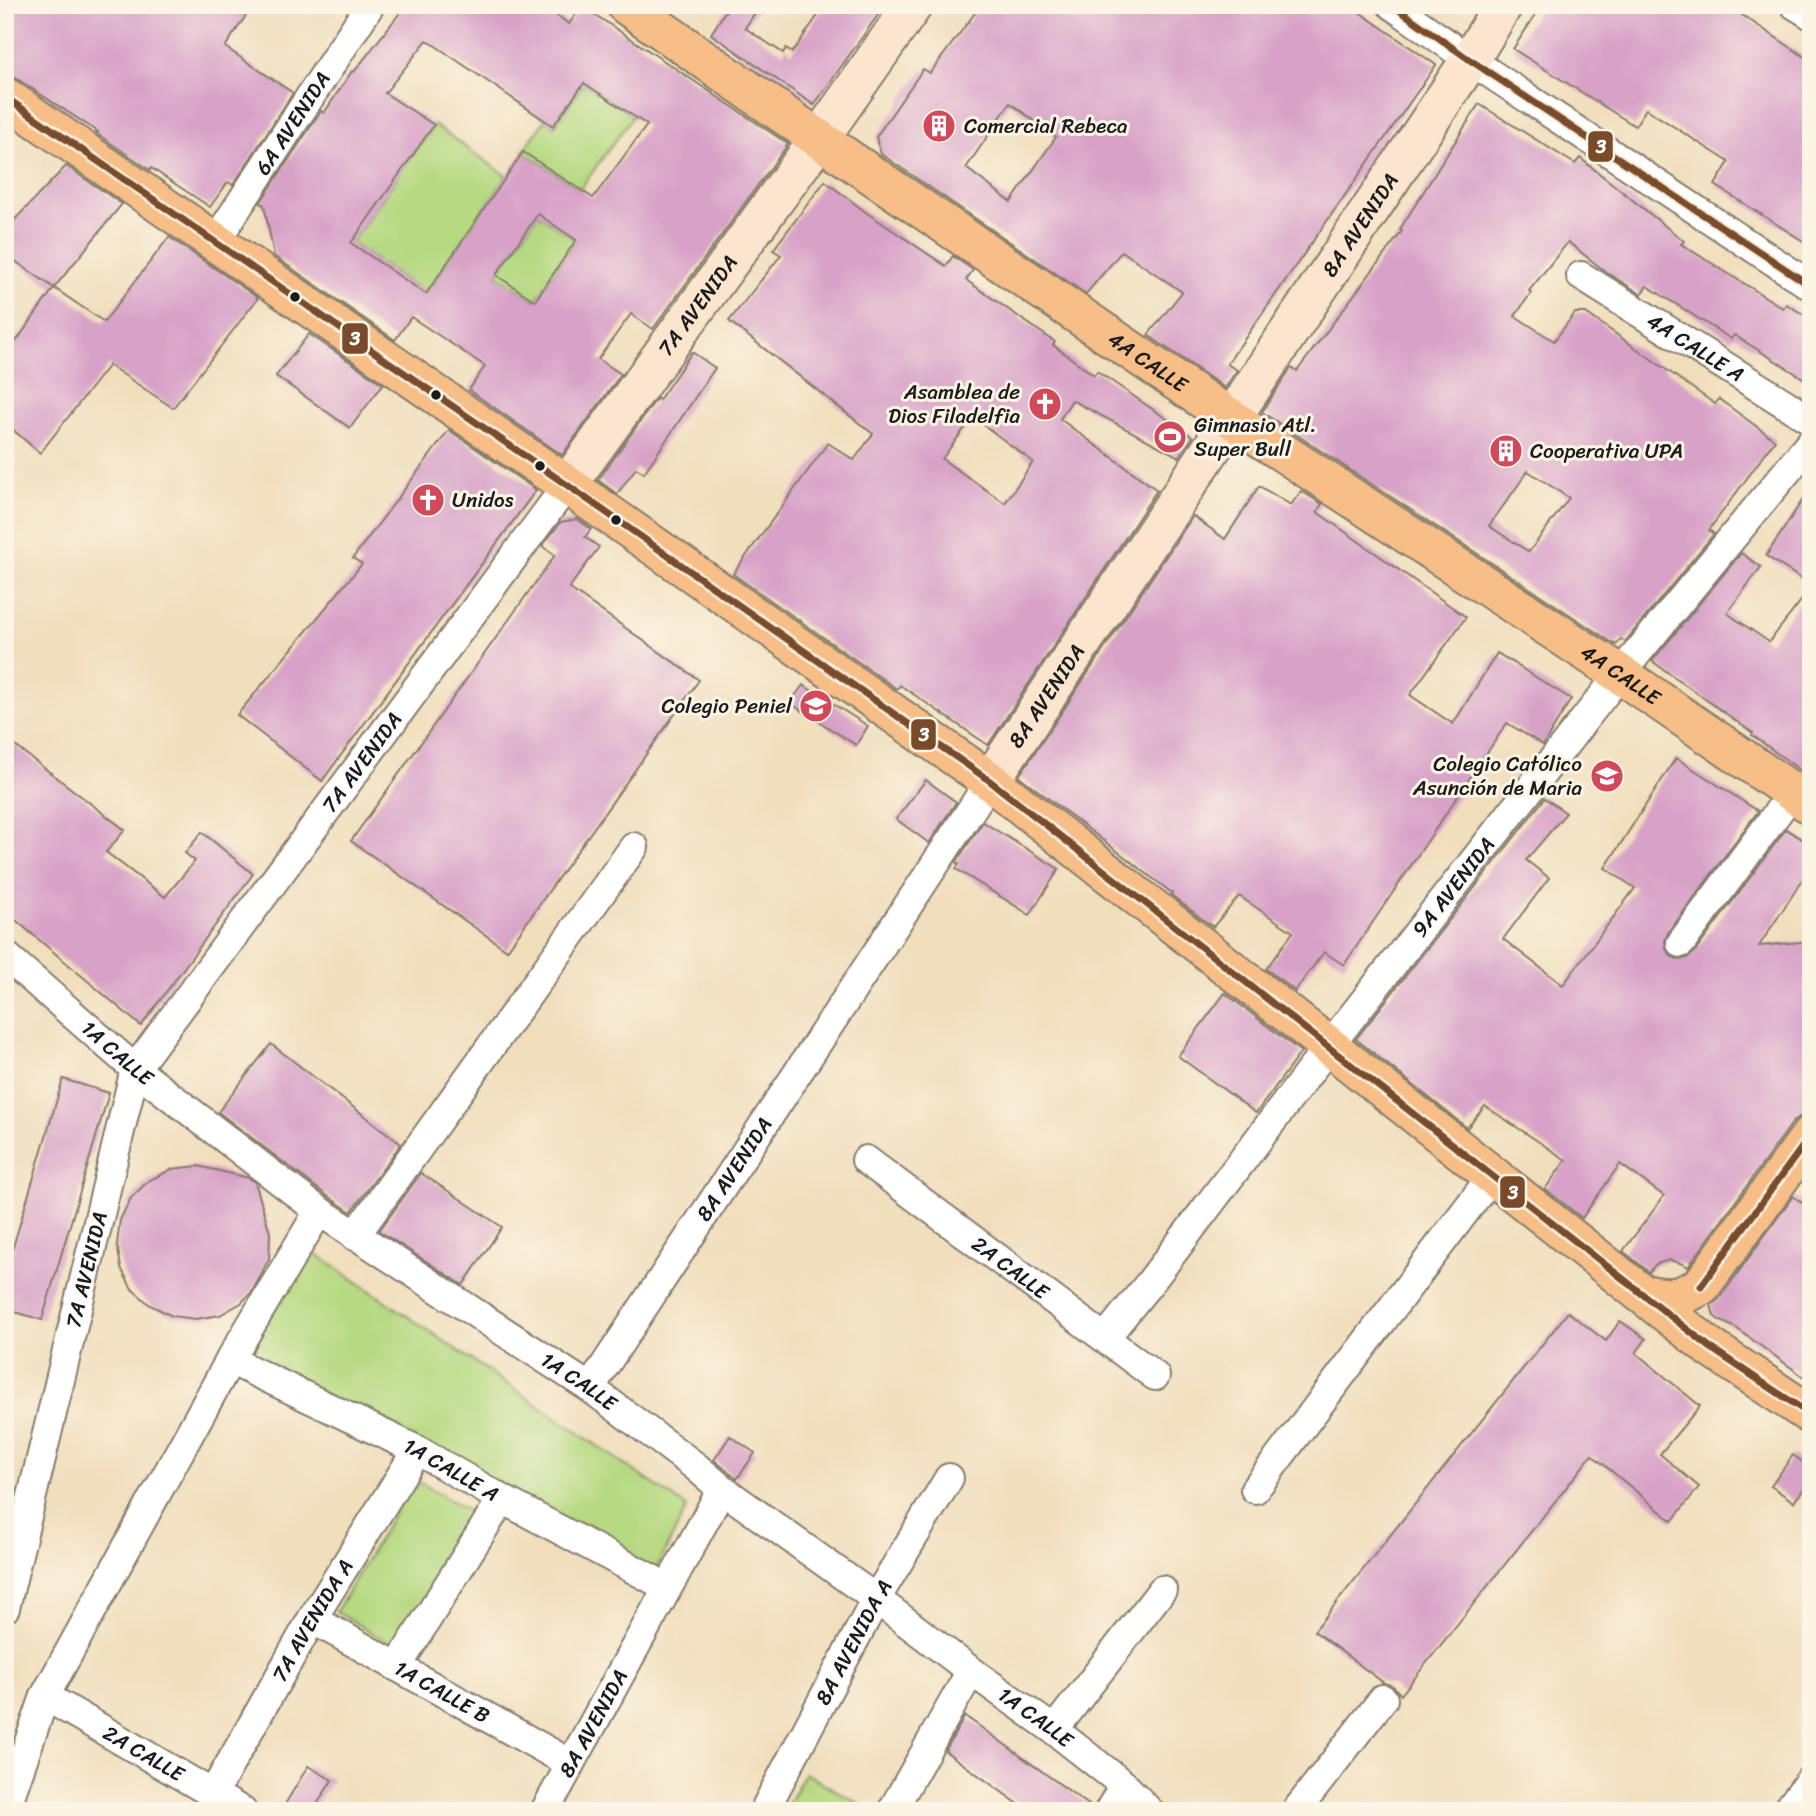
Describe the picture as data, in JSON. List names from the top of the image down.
{
  "streets": {
    "main road": ["4A CALLE"],
    "street": [
      "6A AVENIDA",
      "8A AVENIDA",
      "7A AVENIDA",
      "4A CALLE A",
      "9A AVENIDA",
      "1A CALLE",
      "2A CALLE",
      "1A CALLE A",
      "7A AVENIDA A",
      "8A AVENIDA A",
      "1A CALLE B"
    ]
  },
  "crossings": [
    ["8A AVENIDA", "4A CALLE"],
    ["8A AVENIDA", "1A CALLE"],
    ["8A AVENIDA", "1A CALLE A"],
    ["8A AVENIDA", "1A CALLE B"],
    ["7A AVENIDA", "4A CALLE"],
    ["7A AVENIDA", "1A CALLE"],
    ["4A CALLE", "9A AVENIDA"],
    ["9A AVENIDA", "2A CALLE"],
    ["1A CALLE", "8A AVENIDA A"],
    ["2A CALLE", "7A AVENIDA A"],
    ["1A CALLE A", "7A AVENIDA A"],
    ["7A AVENIDA A", "1A CALLE B"]
  ],
  "places": {
    "building": ["Comercial Rebeca", "Cooperativa UPA"],
    "church": ["Asamblea de Dios Filadelfia", "Unidos"],
    "sports": ["Gimnasio Atl. Super Bull"],
    "school or university": ["Colegio Peniel", "Colegio Católico Asunción de Maria"]
  },
  "lines": ["transit line 3"]
}
